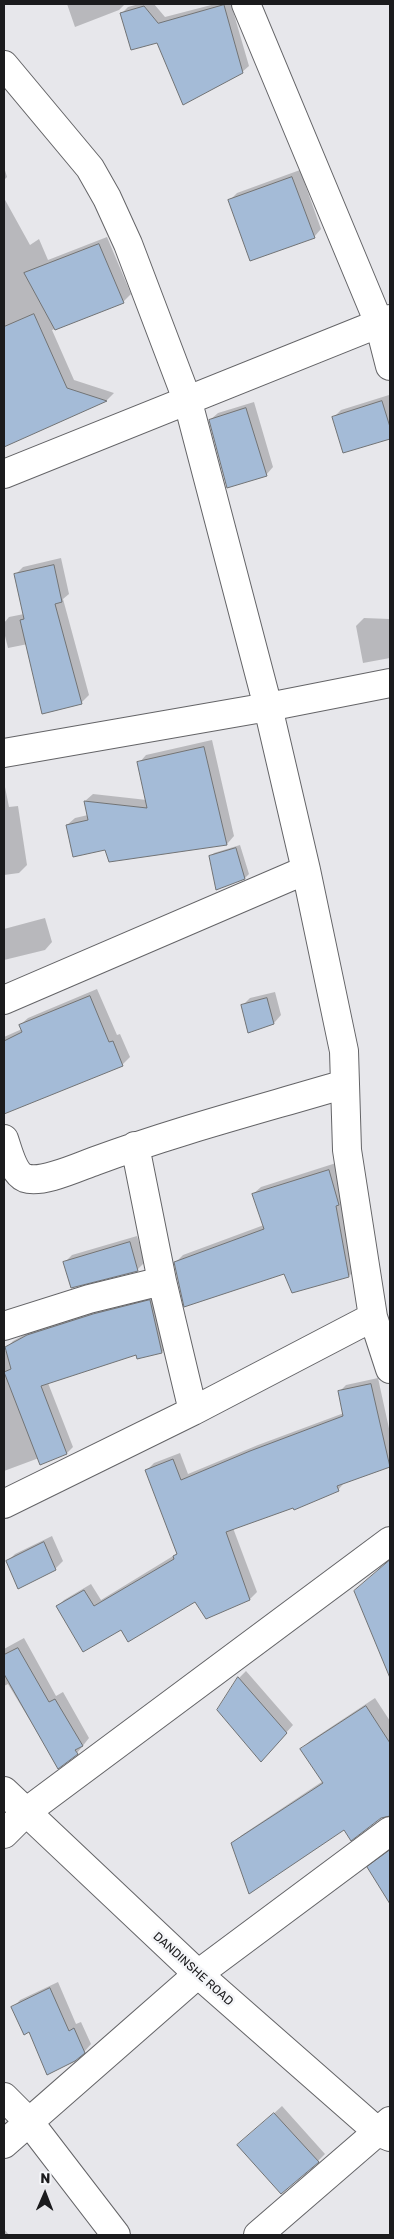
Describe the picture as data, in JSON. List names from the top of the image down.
{
  "streets": {
    "street": ["DANDINSHE ROAD"]
  },
  "north": "top"
}
